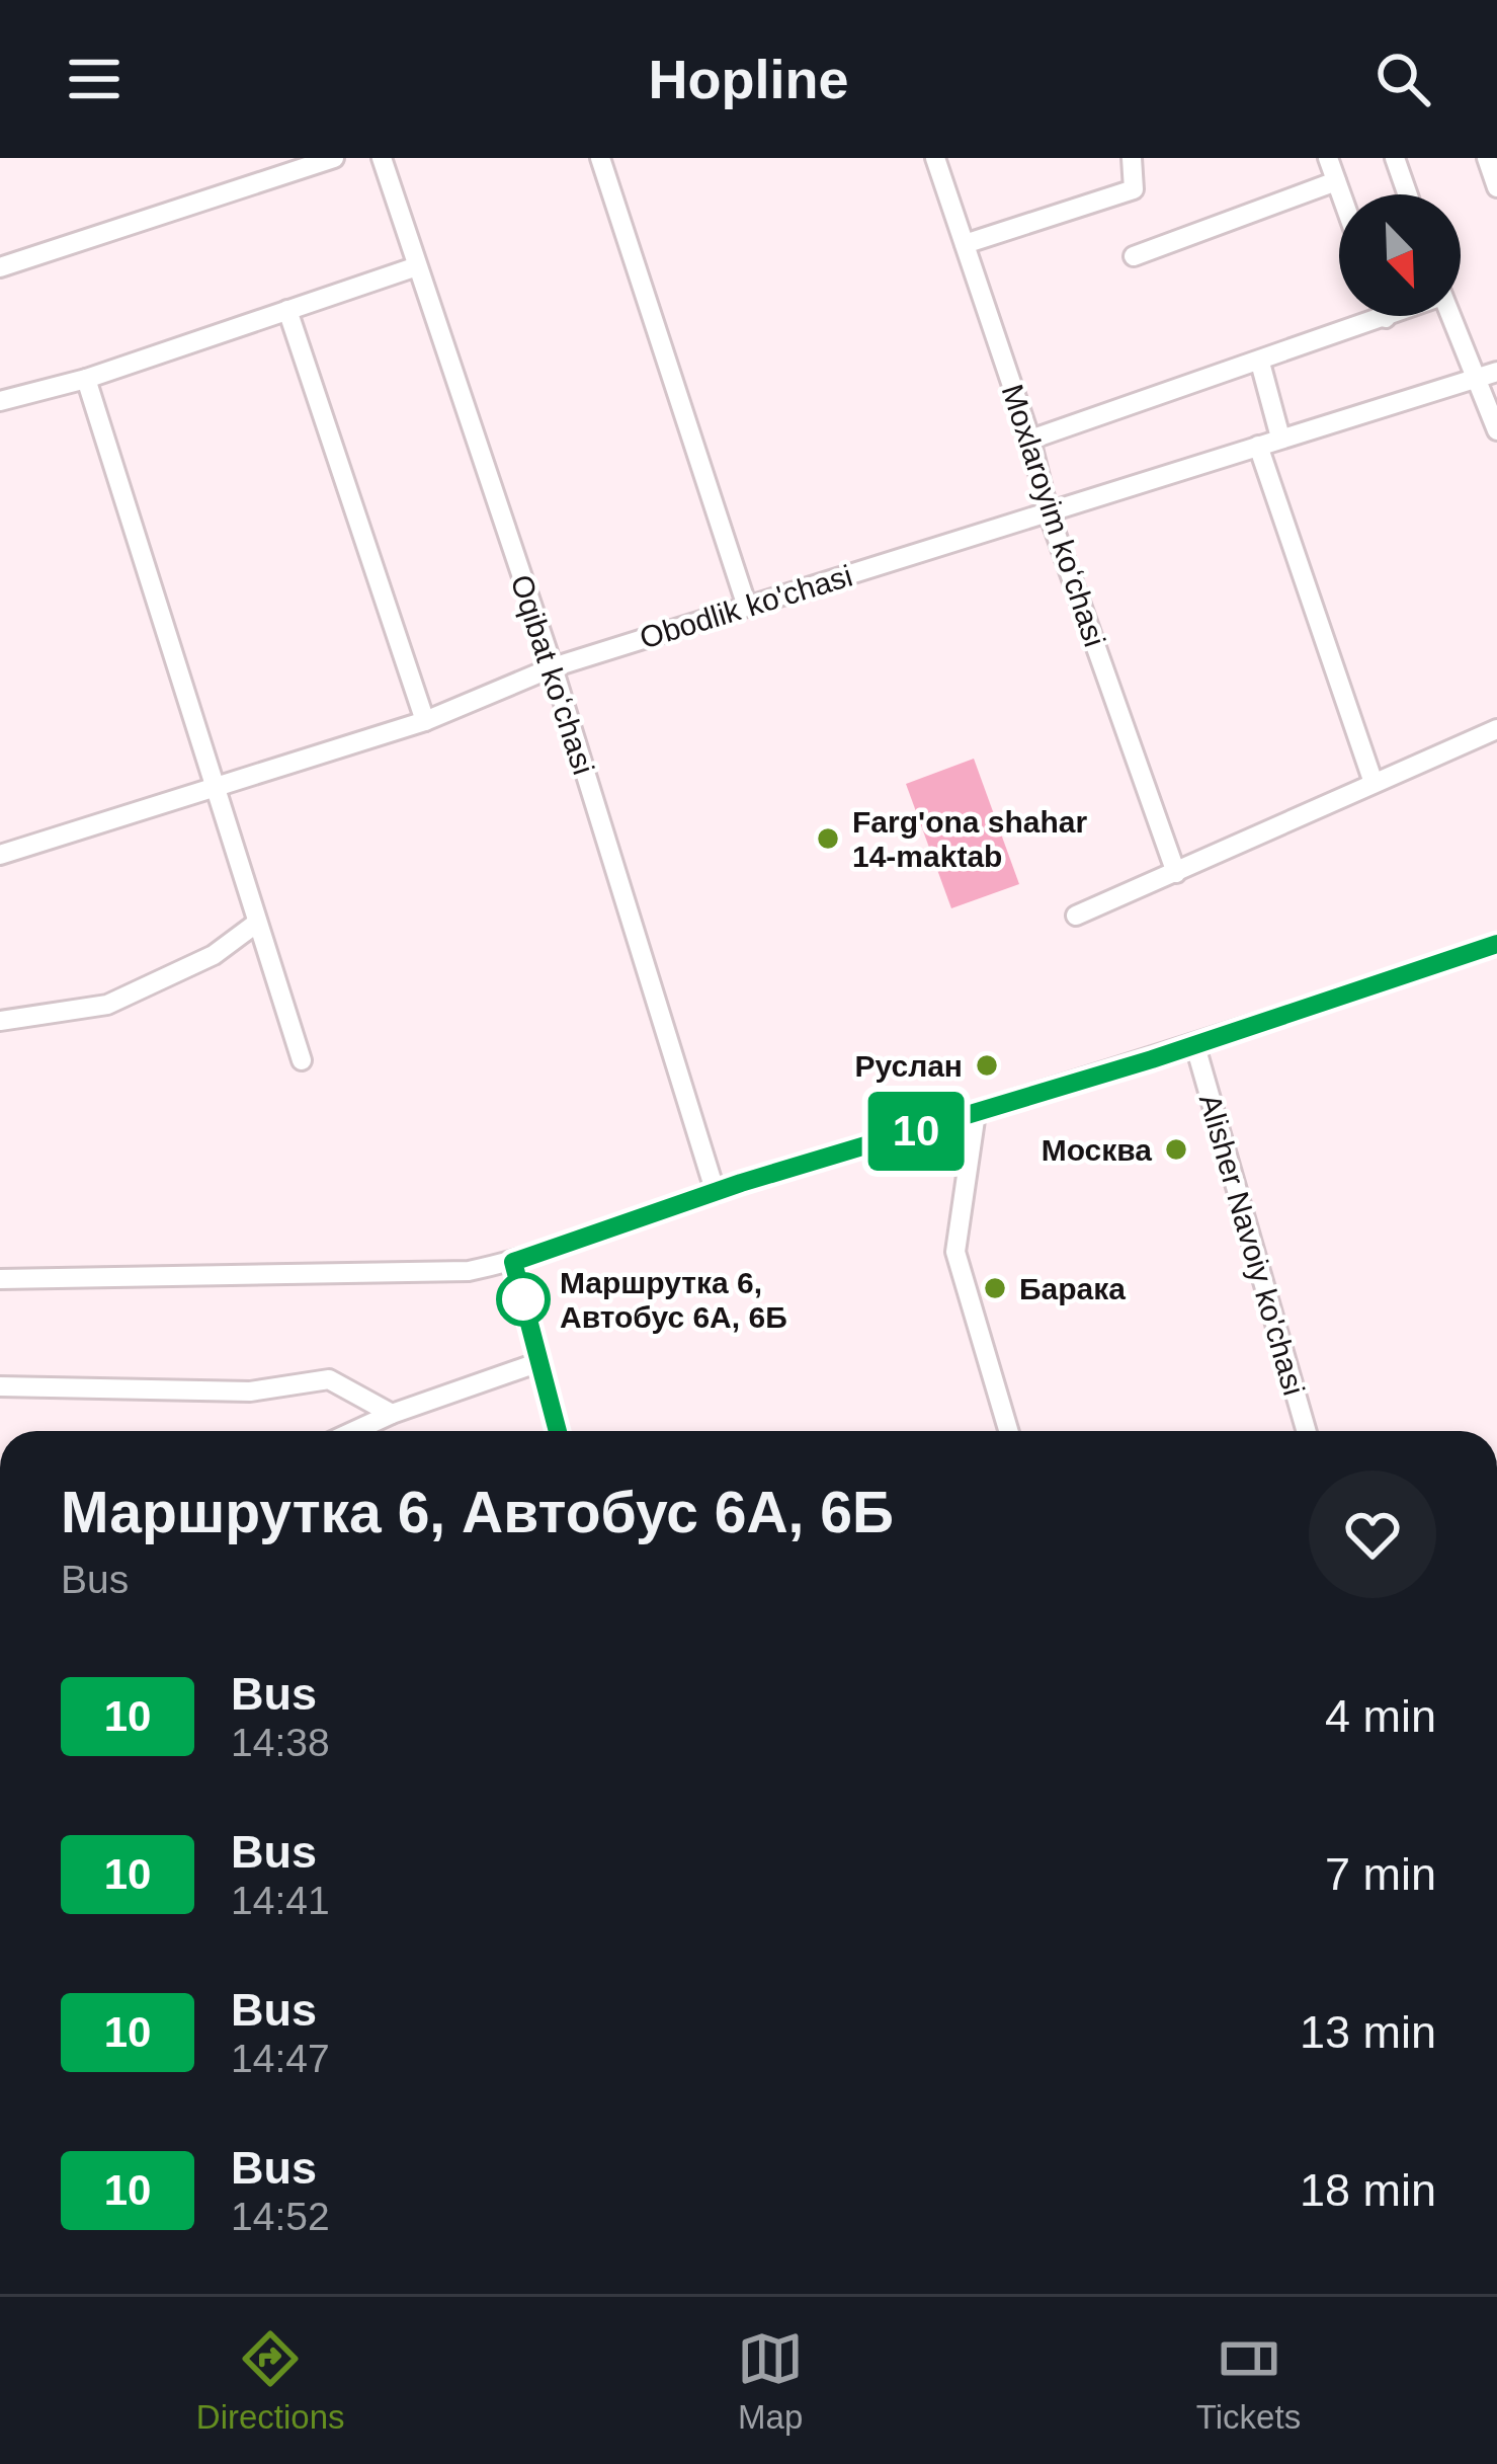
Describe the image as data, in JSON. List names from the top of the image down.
{
  "streets": {
    "street": [
      "Moxlaroyim koʻchasi",
      "Obodlik ko'chasi",
      "Oqibat koʻchasi",
      "Alisher Navoiy ko'chasi"
    ]
  },
  "crossings": [
    ["Moxlaroyim koʻchasi", "Obodlik ko'chasi"],
    ["Obodlik ko'chasi", "Oqibat koʻchasi"]
  ],
  "places": [
    "Farg'ona shahar 14-maktab",
    "Руслан",
    "Москва",
    "Барака",
    "Маршрутка 6, Автобус 6А, 6Б"
  ],
  "lines": ["bus line 10"],
  "north": "bottom right",
  "page": {
    "header": "Hopline",
    "on_map": "10",
    "heading": ["Маршрутка 6, Автобус 6А, 6Б", "Bus"],
    "list": [
      {
        "mark": "10",
        "name": "Bus",
        "note": "14:38",
        "value": "4 min"
      },
      {
        "mark": "10",
        "name": "Bus",
        "note": "14:41",
        "value": "7 min"
      },
      {
        "mark": "10",
        "name": "Bus",
        "note": "14:47",
        "value": "13 min"
      },
      {
        "mark": "10",
        "name": "Bus",
        "note": "14:52",
        "value": "18 min"
      }
    ],
    "tabs": ["Directions", "Map", "Tickets"]
  }
}
